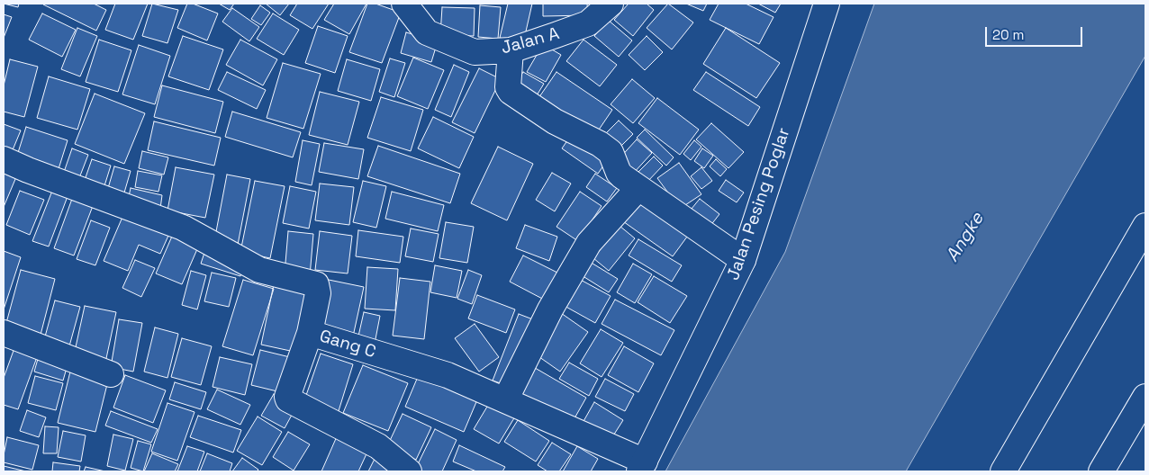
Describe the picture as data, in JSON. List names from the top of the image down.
{
  "streets": {
    "street": ["Jalan A", "Jalan Pesing Poglar", "Gang C"]
  },
  "crossings": [
    ["Jalan Pesing Poglar", "Gang C"]
  ],
  "water": ["Angke"],
  "scale_bar": "20 m"
}
